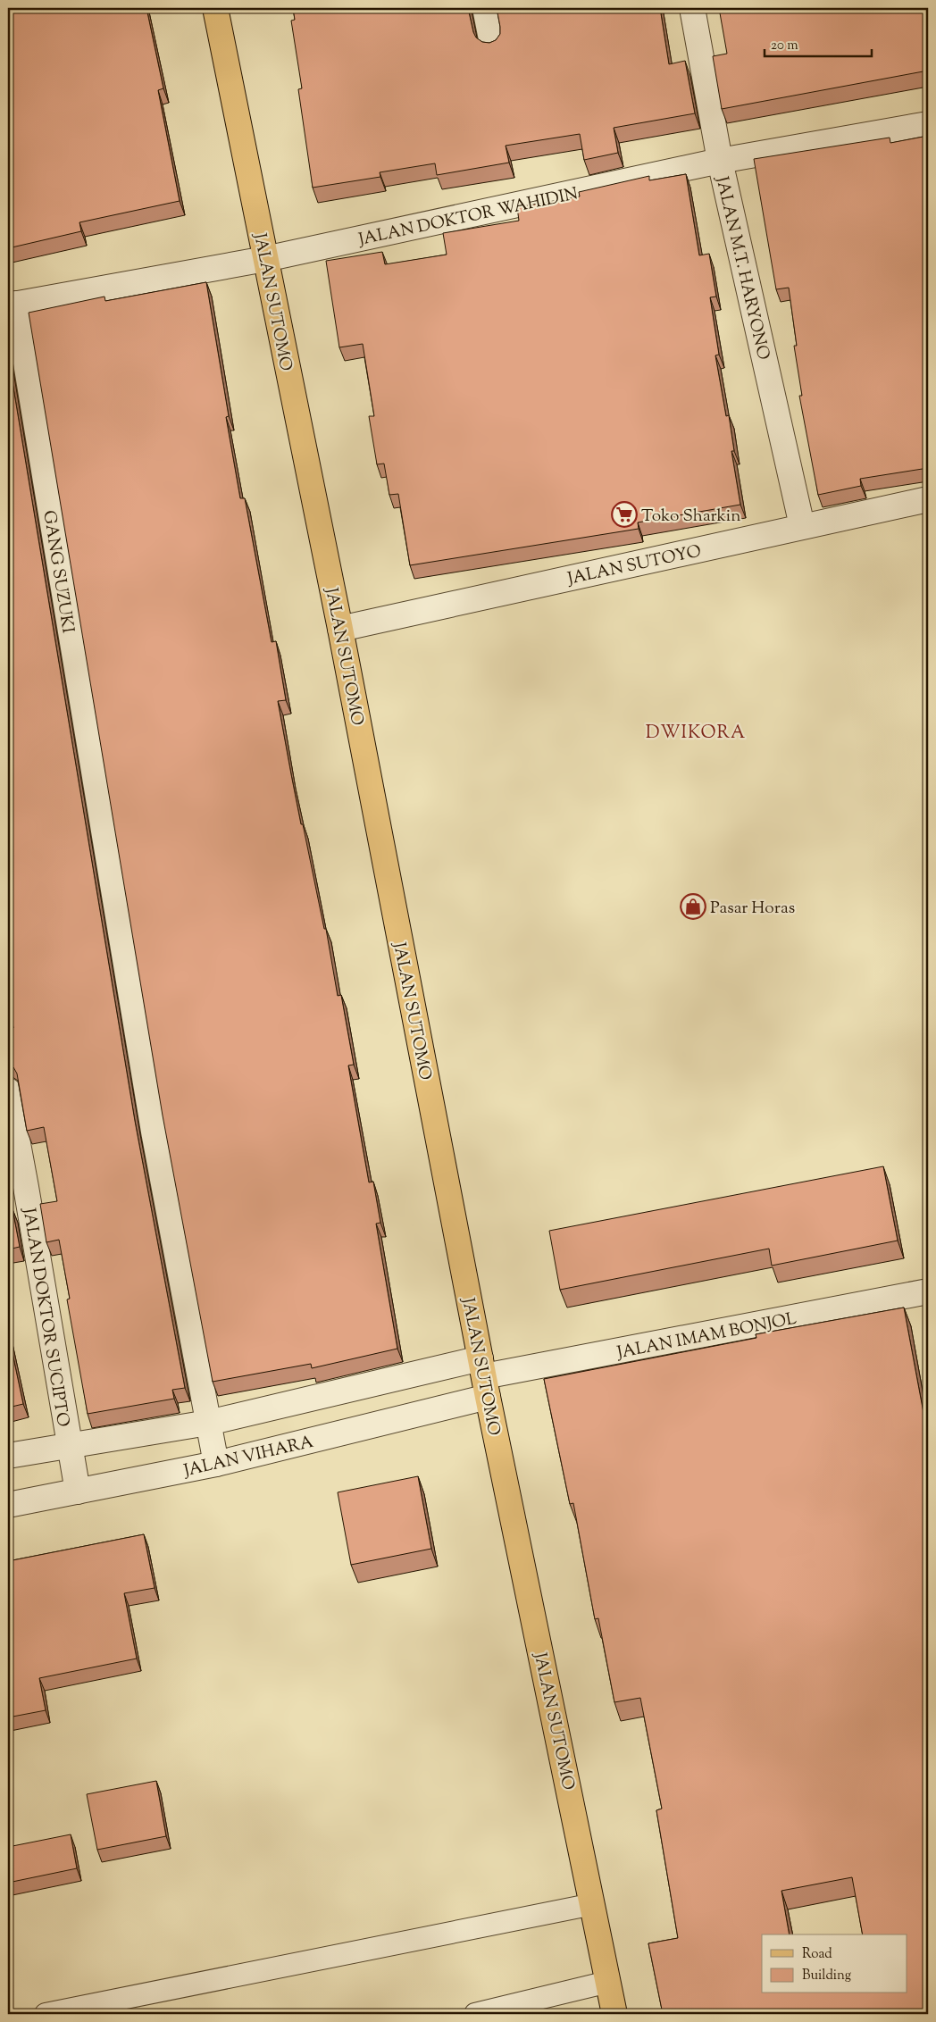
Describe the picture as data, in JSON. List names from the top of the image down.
{
  "streets": {
    "main road": ["JALAN SUTOMO"],
    "street": [
      "JALAN DOKTOR WAHIDIN",
      "JALAN M.T. HARYONO",
      "JALAN SUTOYO",
      "GANG SUZUKI",
      "JALAN DOKTOR SUCIPTO",
      "JALAN IMAM BONJOL",
      "JALAN VIHARA"
    ]
  },
  "crossings": [
    ["JALAN DOKTOR WAHIDIN", "JALAN M.T. HARYONO"],
    ["JALAN DOKTOR WAHIDIN", "JALAN SUTOMO"],
    ["JALAN DOKTOR WAHIDIN", "GANG SUZUKI"],
    ["JALAN M.T. HARYONO", "JALAN SUTOYO"],
    ["JALAN SUTOMO", "JALAN SUTOYO"],
    ["JALAN SUTOMO", "JALAN IMAM BONJOL"],
    ["JALAN SUTOMO", "JALAN VIHARA"],
    ["GANG SUZUKI", "JALAN VIHARA"],
    ["JALAN DOKTOR SUCIPTO", "JALAN VIHARA"],
    ["JALAN IMAM BONJOL", "JALAN VIHARA"]
  ],
  "districts": ["DWIKORA"],
  "places": {
    "supermarket": ["Toko Sharkin"],
    "shop": ["Pasar Horas"]
  },
  "legend": ["Road", "Building"],
  "scale_bar": "20 m"
}
